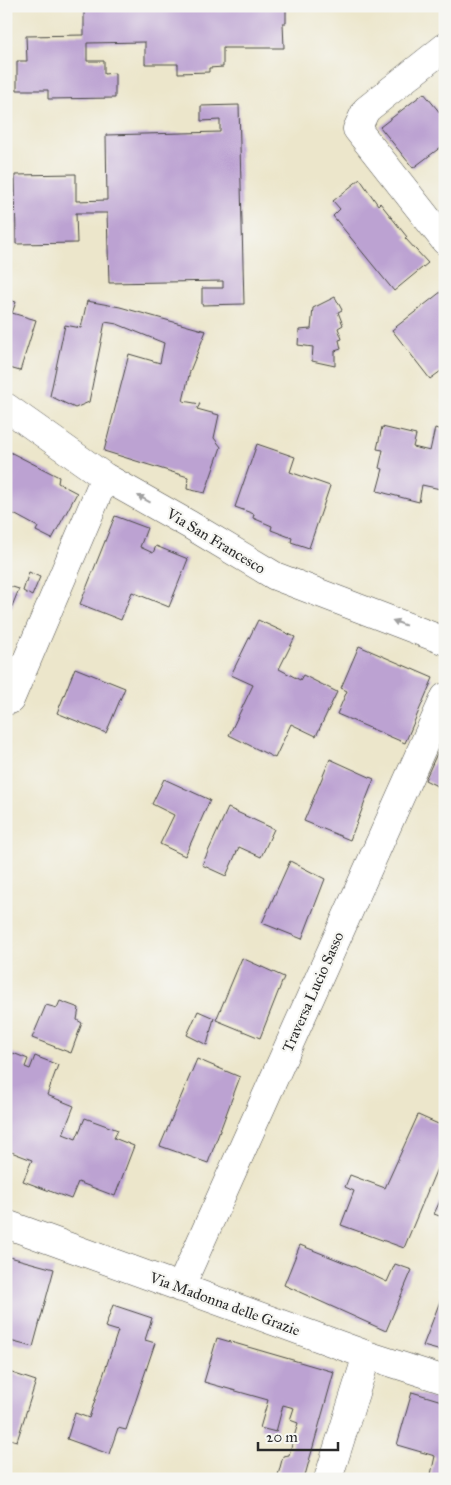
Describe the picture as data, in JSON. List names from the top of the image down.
{
  "streets": {
    "street": ["Via San Francesco", "Traversa Lucio Sasso", "Via Madonna delle Grazie"]
  },
  "crossings": [
    ["Traversa Lucio Sasso", "Via Madonna delle Grazie"]
  ],
  "one_way": ["Via San Francesco"],
  "scale_bar": "20 m"
}
